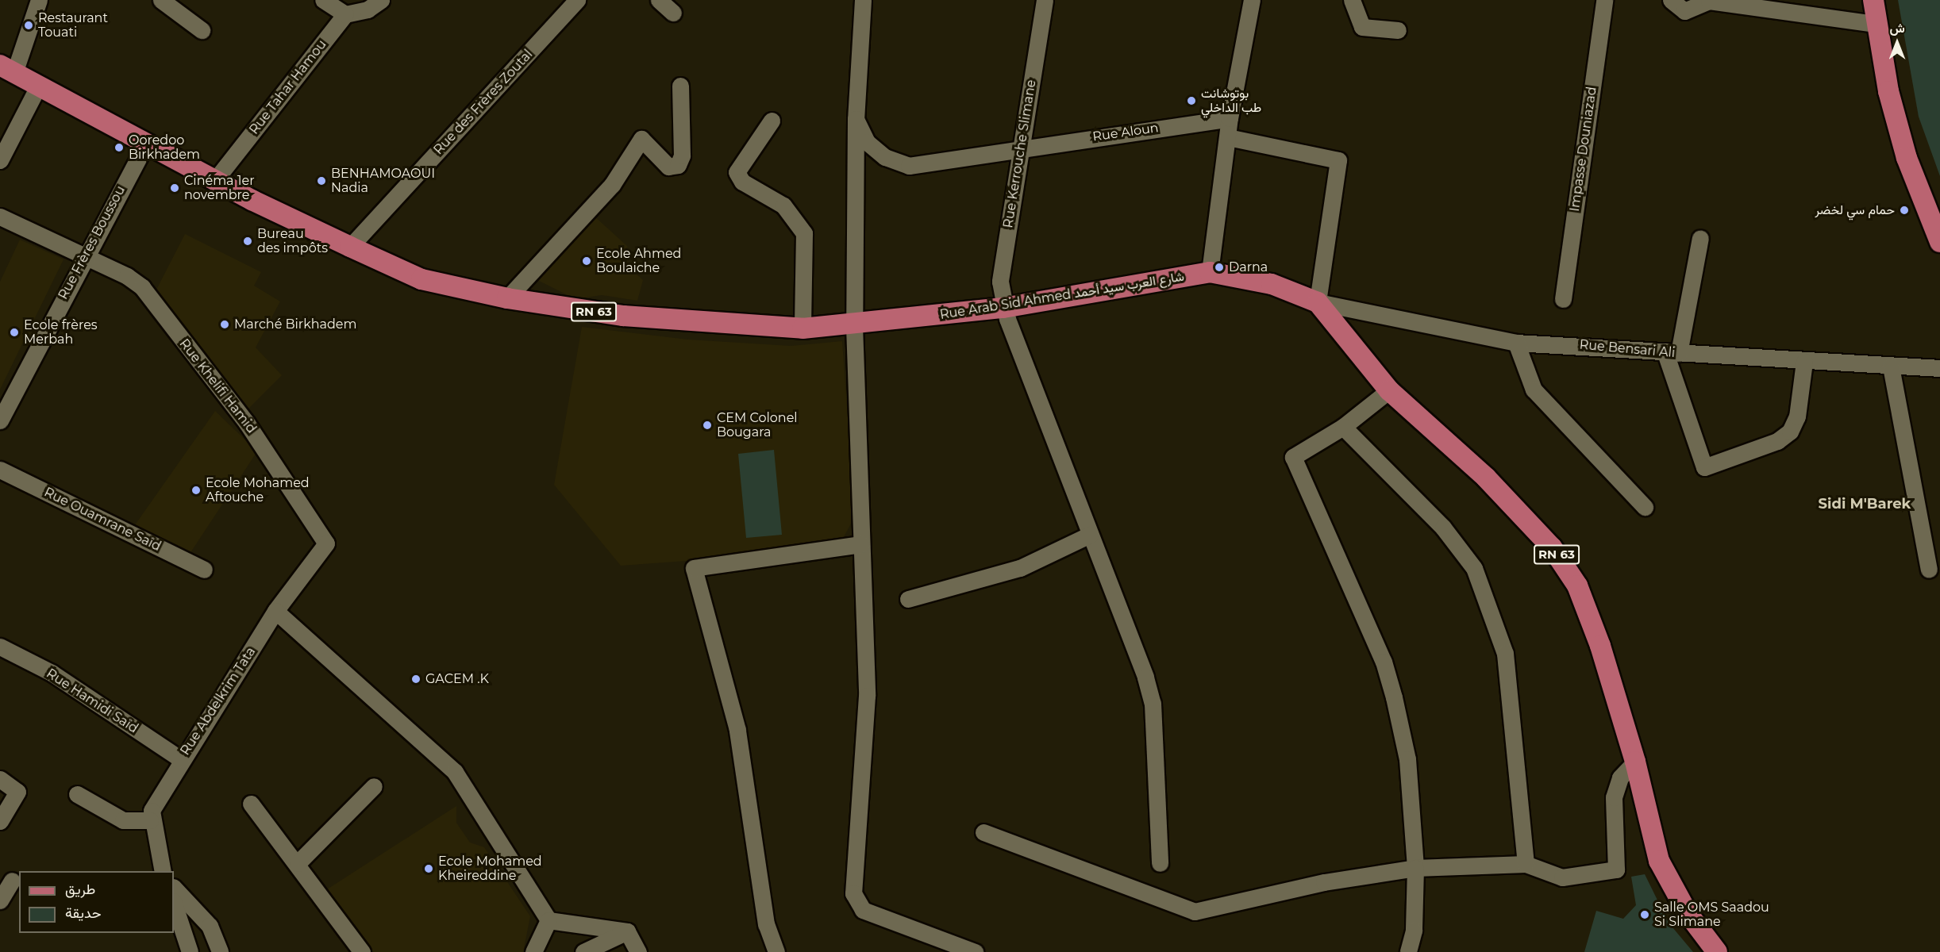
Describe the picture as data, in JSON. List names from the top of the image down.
{
  "streets": {
    "main road": ["Rue Arab Sid Ahmed شارع العرب سيد أحمد", "RN 63"],
    "street": [
      "Rue Tahar Hamou",
      "Rue des Frères Zoutal",
      "Rue Aloun",
      "Impasse Douniazad",
      "Rue Kerrouche Slimane",
      "Rue Frères Boussou",
      "Rue Bensari Ali",
      "Rue Khelifi Hamid",
      "Rue Ouamrane Saïd",
      "Rue Hamidi Saïd",
      "Rue Abdelkrim Tata"
    ]
  },
  "crossings": [
    ["Rue Tahar Hamou", "Rue Arab Sid Ahmed شارع العرب سيد أحمد"],
    ["Rue des Frères Zoutal", "Rue Arab Sid Ahmed شارع العرب سيد أحمد"],
    ["Rue Aloun", "Rue Kerrouche Slimane"],
    ["Rue Kerrouche Slimane", "Rue Arab Sid Ahmed شارع العرب سيد أحمد"],
    ["Rue Frères Boussou", "Rue Arab Sid Ahmed شارع العرب سيد أحمد"],
    ["Rue Frères Boussou", "Rue Khelifi Hamid"],
    ["Rue Arab Sid Ahmed شارع العرب سيد أحمد", "RN 63"],
    ["Rue Arab Sid Ahmed شارع العرب سيد أحمد", "Rue Bensari Ali"],
    ["RN 63", "Rue Bensari Ali"],
    ["Rue Khelifi Hamid", "Rue Abdelkrim Tata"],
    ["Rue Hamidi Saïd", "Rue Abdelkrim Tata"]
  ],
  "districts": ["Sidi M'Barek"],
  "places": [
    "Restaurant Touati",
    "بوتوشانت طب الداخلي",
    "Ooredoo Birkhadem",
    "BENHAMOAOUI Nadia",
    "Cinéma 1er novembre",
    "حمام سي لخضر",
    "Bureau des impôts",
    "Ecole Ahmed Boulaiche",
    "Darna",
    "Marché Birkhadem",
    "Ecole frères Merbah",
    "CEM Colonel Bougara",
    "Ecole Mohamed Aftouche",
    "GACEM .K",
    "Ecole Mohamed Kheireddine",
    "Salle OMS Saadou Si Slimane"
  ],
  "legend": ["طريق", "حديقة"],
  "north": "top"
}
